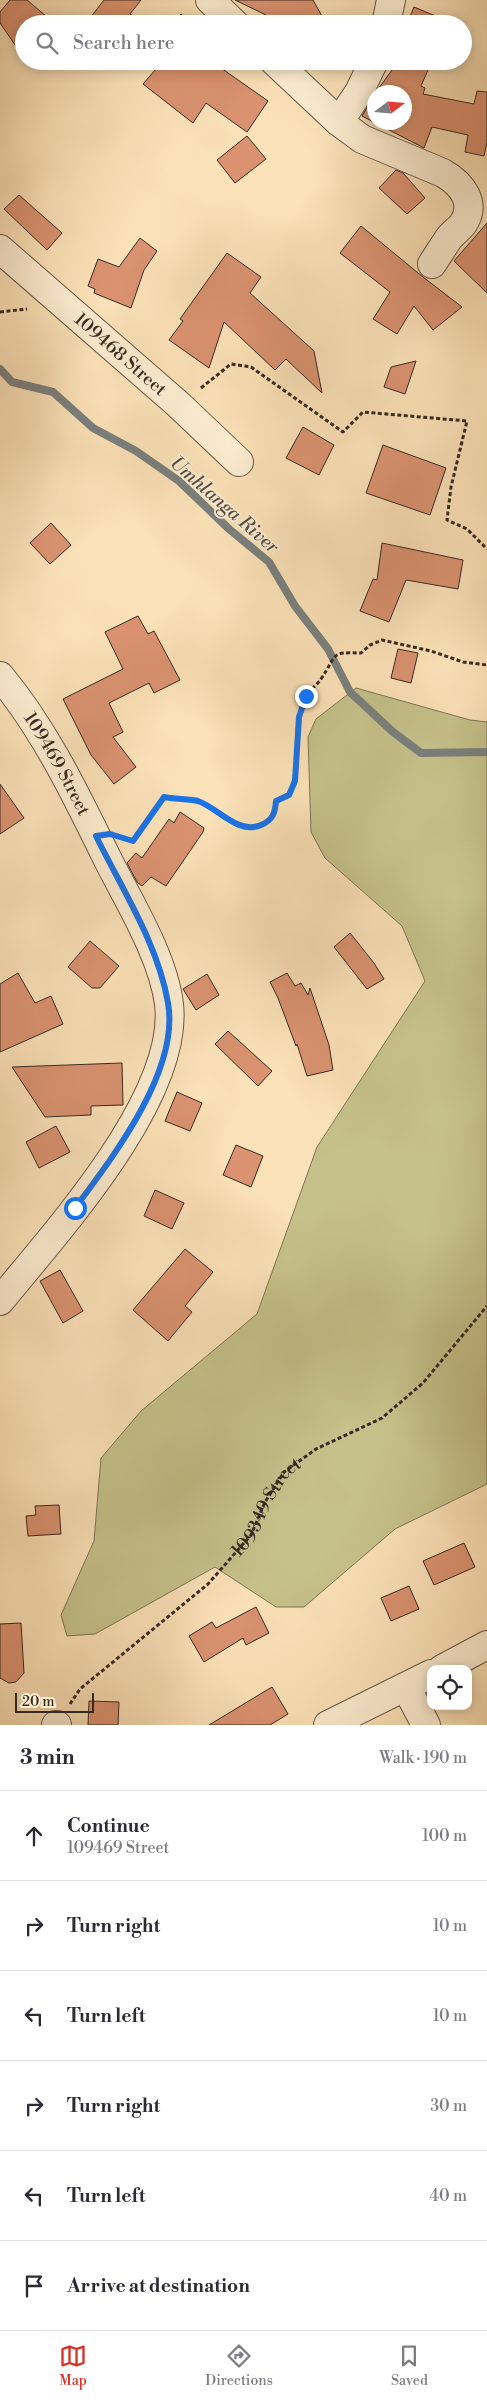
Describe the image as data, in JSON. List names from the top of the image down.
{
  "streets": {
    "street": ["109468 Street", "109469 Street"],
    "path": ["109349 Street"]
  },
  "water": ["Umhlanga River"],
  "scale_bar": "20 m",
  "north": "right",
  "page": {
    "search": "Search here",
    "scale": "20 m",
    "heading": ["3 min", "Walk · 190 m"],
    "list": [
      ["Continue", "109469 Street", "100 m"],
      ["Turn right", "10 m"],
      ["Turn left", "10 m"],
      ["Turn right", "30 m"],
      ["Turn left", "40 m"],
      "Arrive at destination"
    ],
    "nav": ["Map", "Directions", "Saved"]
  }
}
